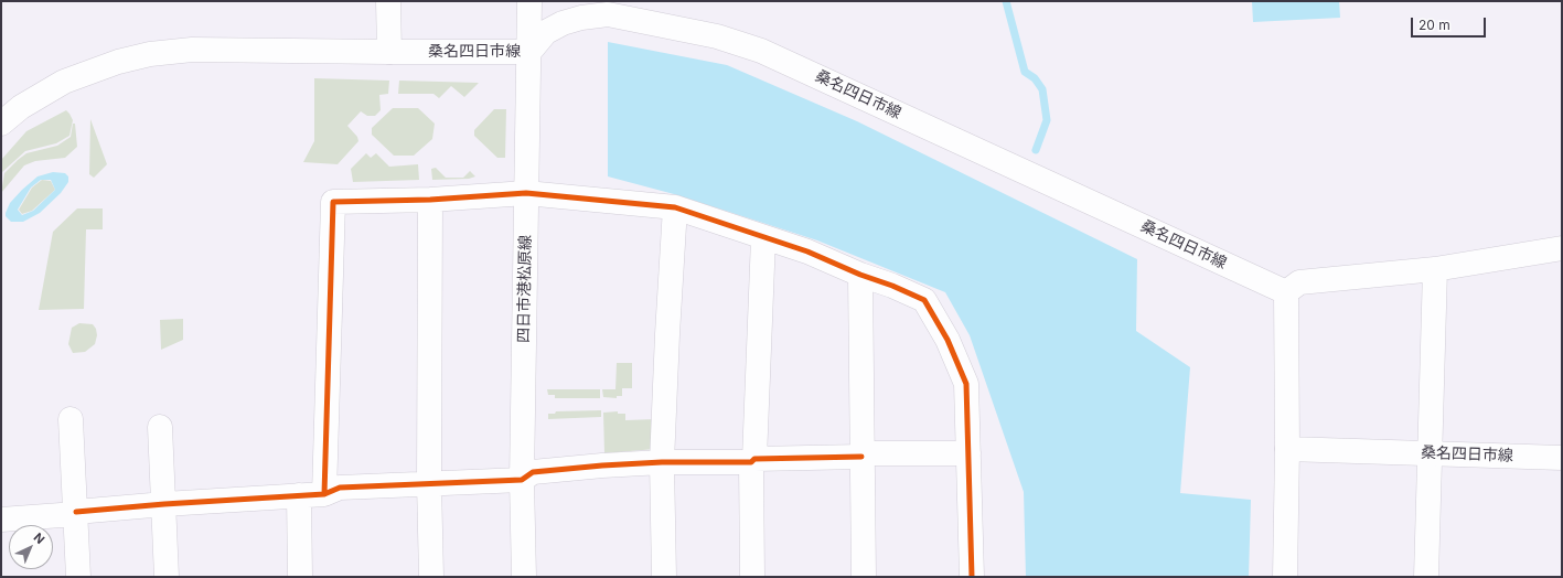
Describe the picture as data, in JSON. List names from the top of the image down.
{
  "streets": {
    "street": ["桑名四日市線", "四日市港松原線"]
  },
  "crossings": [
    ["桑名四日市線", "四日市港松原線"]
  ],
  "scale_bar": "20 m",
  "north": "top right"
}
